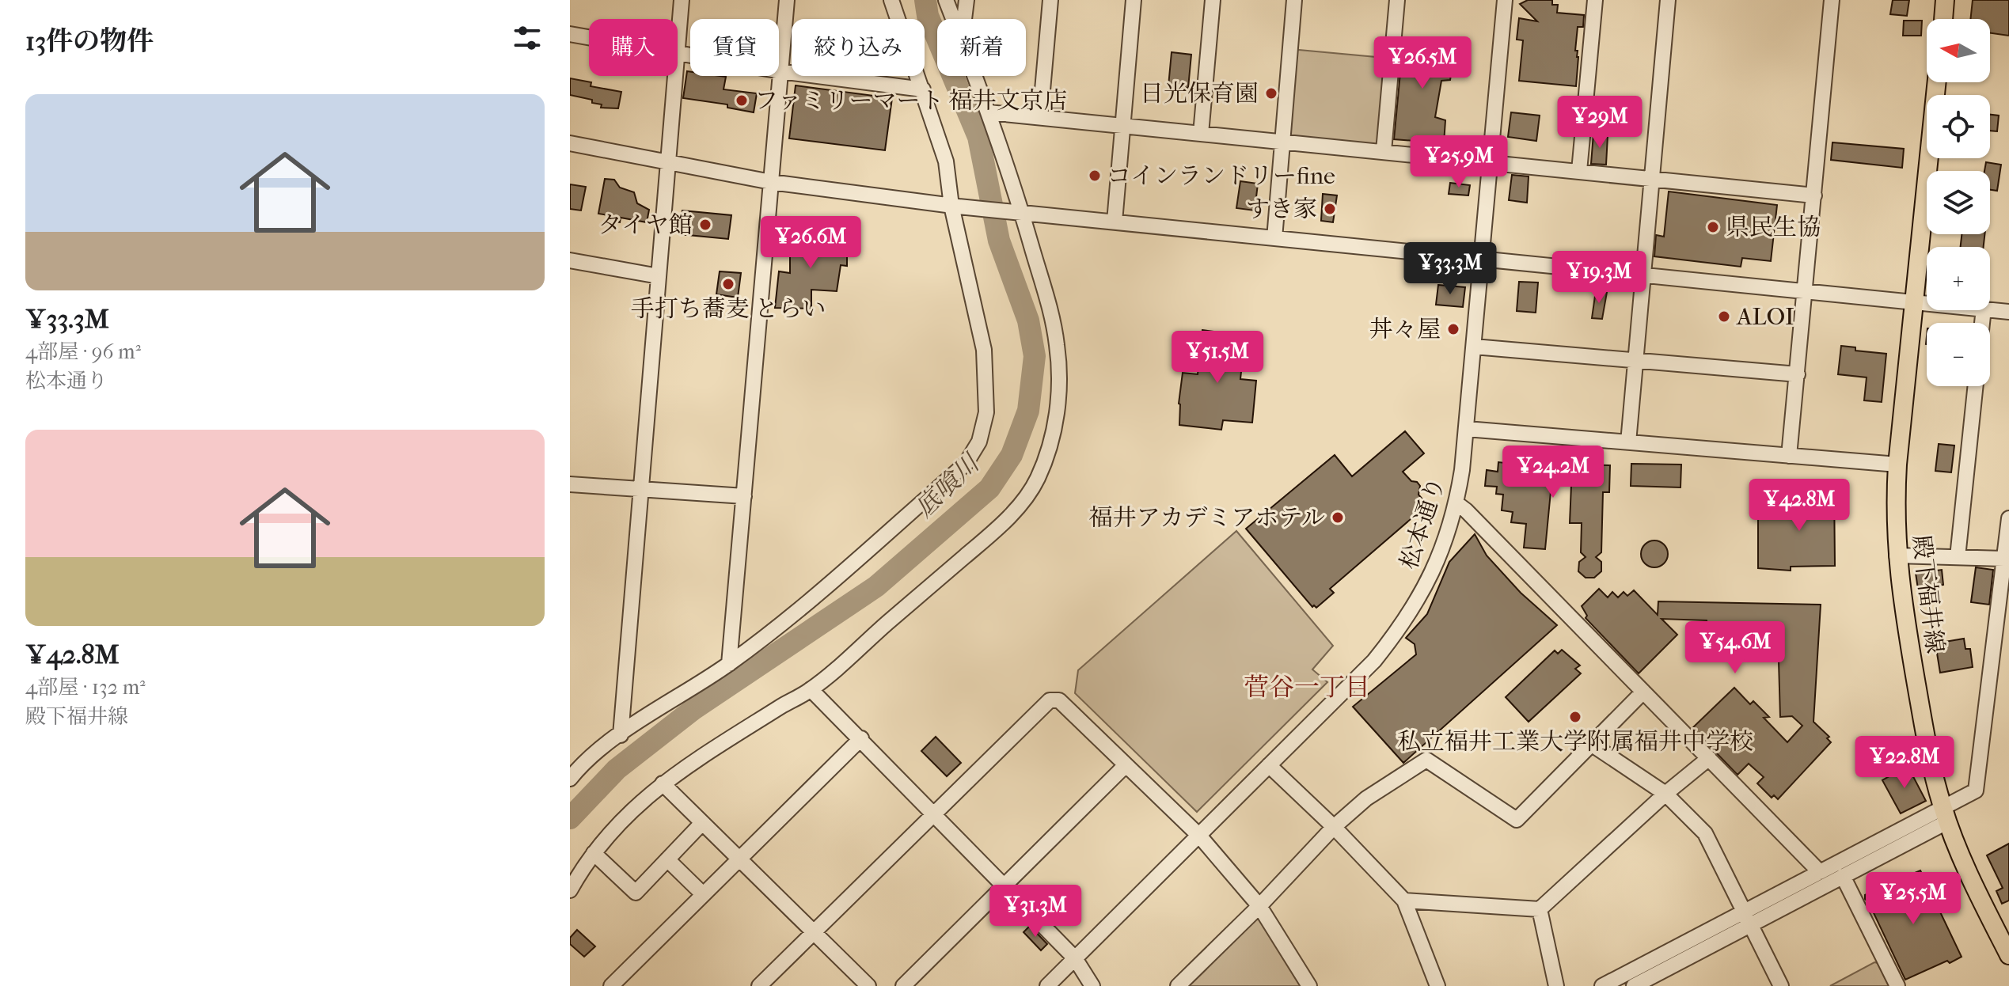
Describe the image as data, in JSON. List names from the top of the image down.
{
  "streets": {
    "main road": ["殿下福井線"],
    "street": ["松本通り"]
  },
  "districts": ["菅谷一丁目"],
  "water": ["底喰川"],
  "places": [
    "日光保育園",
    "ファミリーマート 福井文京店",
    "コインランドリーfine",
    "すき家",
    "タイヤ館",
    "県民生協",
    "手打ち蕎麦 とらい",
    "ALOI",
    "丼々屋",
    "福井アカデミアホテル",
    "私立福井工業大学附属福井中学校"
  ],
  "north": "left",
  "page": {
    "heading": "13件の物件",
    "map_buttons": ["+", "−"],
    "chip": [
      "購入",
      "賃貸",
      "絞り込み",
      "新着"
    ],
    "price": [
      "¥26.5M",
      "¥29M",
      "¥25.9M",
      "¥26.6M",
      "¥33.3M",
      "¥19.3M",
      "¥51.5M",
      "¥24.2M",
      "¥42.8M",
      "¥54.6M",
      "¥22.8M",
      "¥25.5M",
      "¥31.3M"
    ],
    "list": [
      {
        "name": "¥33.3M",
        "note": "4部屋 · 96 m² · 松本通り"
      },
      {
        "name": "¥42.8M",
        "note": "4部屋 · 132 m² · 殿下福井線"
      }
    ]
  }
}
